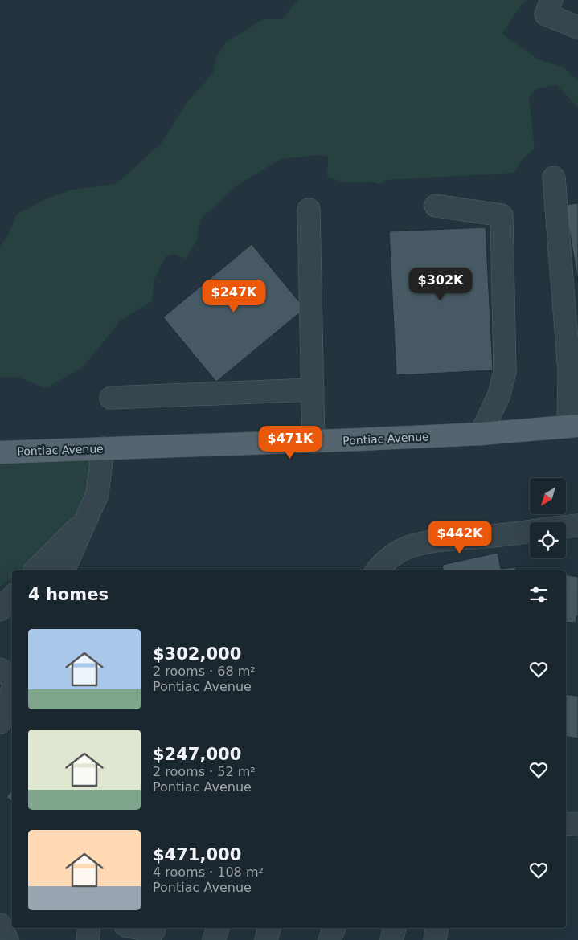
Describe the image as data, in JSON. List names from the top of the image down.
{
  "streets": {
    "main road": ["Pontiac Avenue"]
  },
  "north": "bottom left",
  "page": {
    "price": [
      "$302K",
      "$247K",
      "$471K",
      "$442K"
    ],
    "heading": "4 homes",
    "list": [
      {
        "name": "$302,000",
        "note": "2 rooms · 68 m² · Pontiac Avenue"
      },
      {
        "name": "$247,000",
        "note": "2 rooms · 52 m² · Pontiac Avenue"
      },
      {
        "name": "$471,000",
        "note": "4 rooms · 108 m² · Pontiac Avenue"
      }
    ]
  }
}
